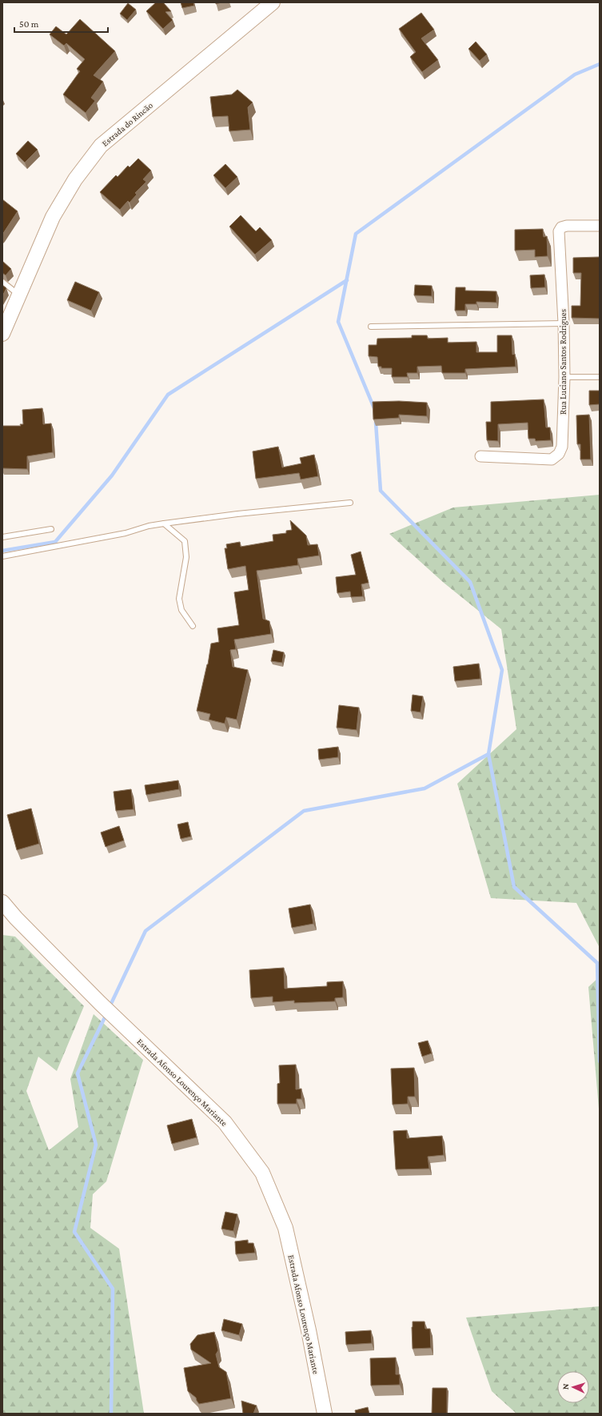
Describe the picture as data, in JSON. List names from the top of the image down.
{
  "streets": {
    "main road": ["Estrada do Rincão", "Estrada Afonso Lourenço Mariante"],
    "street": ["Rua Luciano Santos Rodrigues"]
  },
  "scale_bar": "50 m",
  "north": "left"
}
